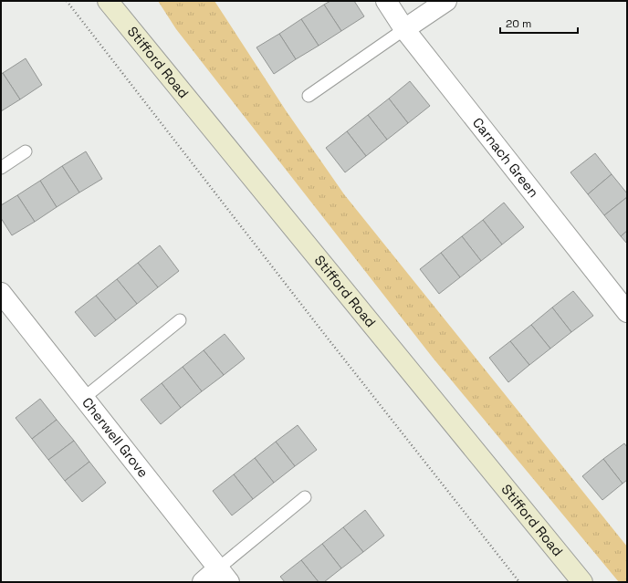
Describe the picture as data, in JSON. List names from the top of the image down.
{
  "streets": {
    "main road": ["Stifford Road"],
    "street": ["Carnach Green", "Cherwell Grove"]
  },
  "scale_bar": "20 m"
}
